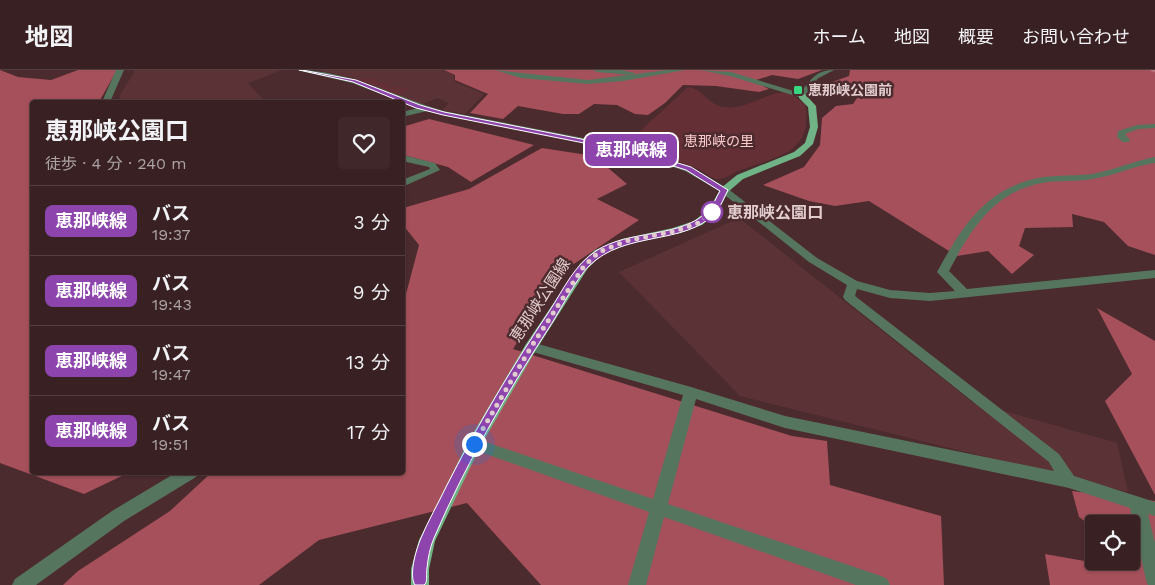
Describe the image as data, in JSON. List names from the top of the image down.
{
  "streets": {
    "main road": ["恵那峡公園線"]
  },
  "parks": ["恵那峡の里"],
  "places": {
    "transit": ["恵那峡公園前"],
    "other": ["恵那峡公園口"]
  },
  "lines": ["bus line 恵那峡線"],
  "page": {
    "header": "地図",
    "nav": [
      "ホーム",
      "地図",
      "概要",
      "お問い合わせ"
    ],
    "on_map": "恵那峡線",
    "heading": ["恵那峡公園口", "徒歩 · 4 分 · 240 m"],
    "list": [
      {
        "mark": "恵那峡線",
        "name": "バス",
        "note": "19:37",
        "value": "3 分"
      },
      {
        "mark": "恵那峡線",
        "name": "バス",
        "note": "19:43",
        "value": "9 分"
      },
      {
        "mark": "恵那峡線",
        "name": "バス",
        "note": "19:47",
        "value": "13 分"
      },
      {
        "mark": "恵那峡線",
        "name": "バス",
        "note": "19:51",
        "value": "17 分"
      }
    ]
  }
}
